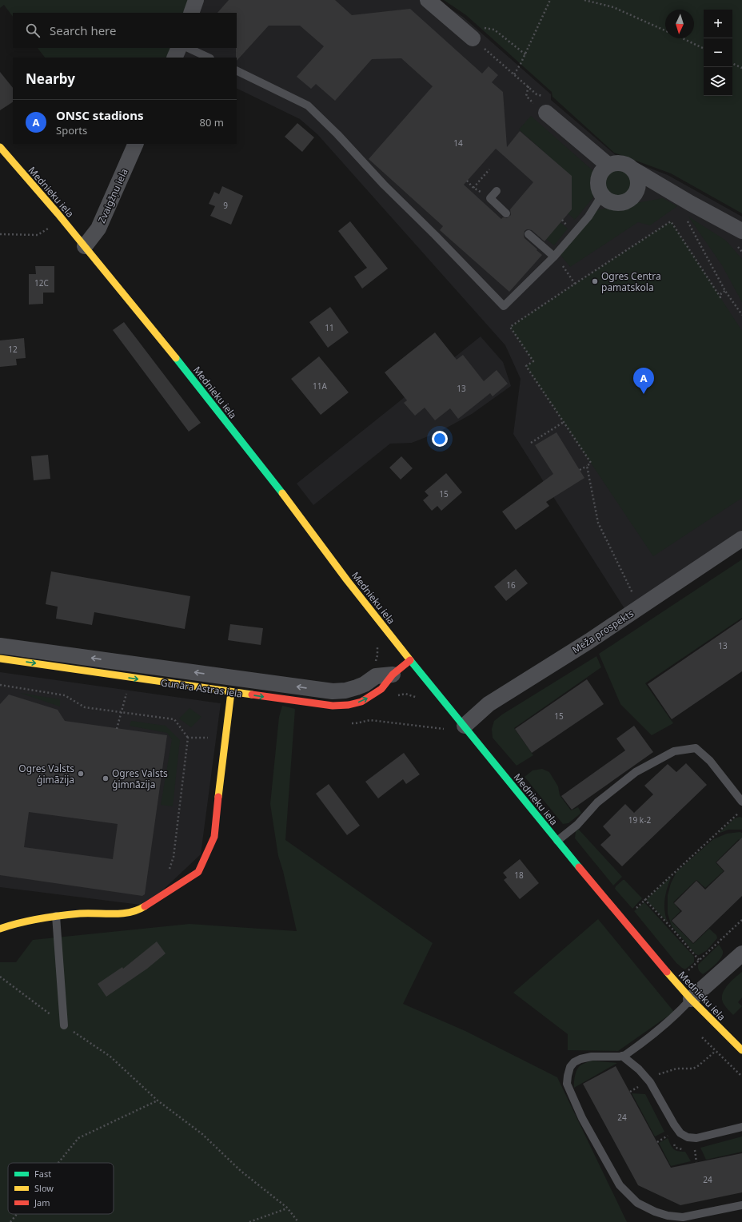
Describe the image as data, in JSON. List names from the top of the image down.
{
  "streets": {
    "street": [
      "Mednieku iela",
      "Zvaigžņu iela",
      "Meža prospekts",
      "Gunāra Astras iela"
    ]
  },
  "crossings": [
    ["Mednieku iela", "Zvaigžņu iela"],
    ["Mednieku iela", "Meža prospekts"],
    ["Mednieku iela", "Gunāra Astras iela"]
  ],
  "places": ["Ogres Centra pamatskola", "Ogres Valsts ģimāzija", "Ogres Valsts ģimnāzija"],
  "house_numbers": [
    "14",
    "9",
    "12C",
    "11",
    "12",
    "11A",
    "13",
    "15",
    "16",
    "13",
    "15",
    "19 k-2",
    "18",
    "24",
    "24"
  ],
  "legend": ["Fast", "Slow", "Jam"],
  "north": "bottom",
  "page": {
    "map_buttons": ["+", "−"],
    "search": "Search here",
    "heading": "Nearby",
    "list": [
      {
        "mark": "A",
        "name": "ONSC stadions",
        "note": "Sports",
        "value": "80 m"
      }
    ],
    "pins": "A"
  }
}
